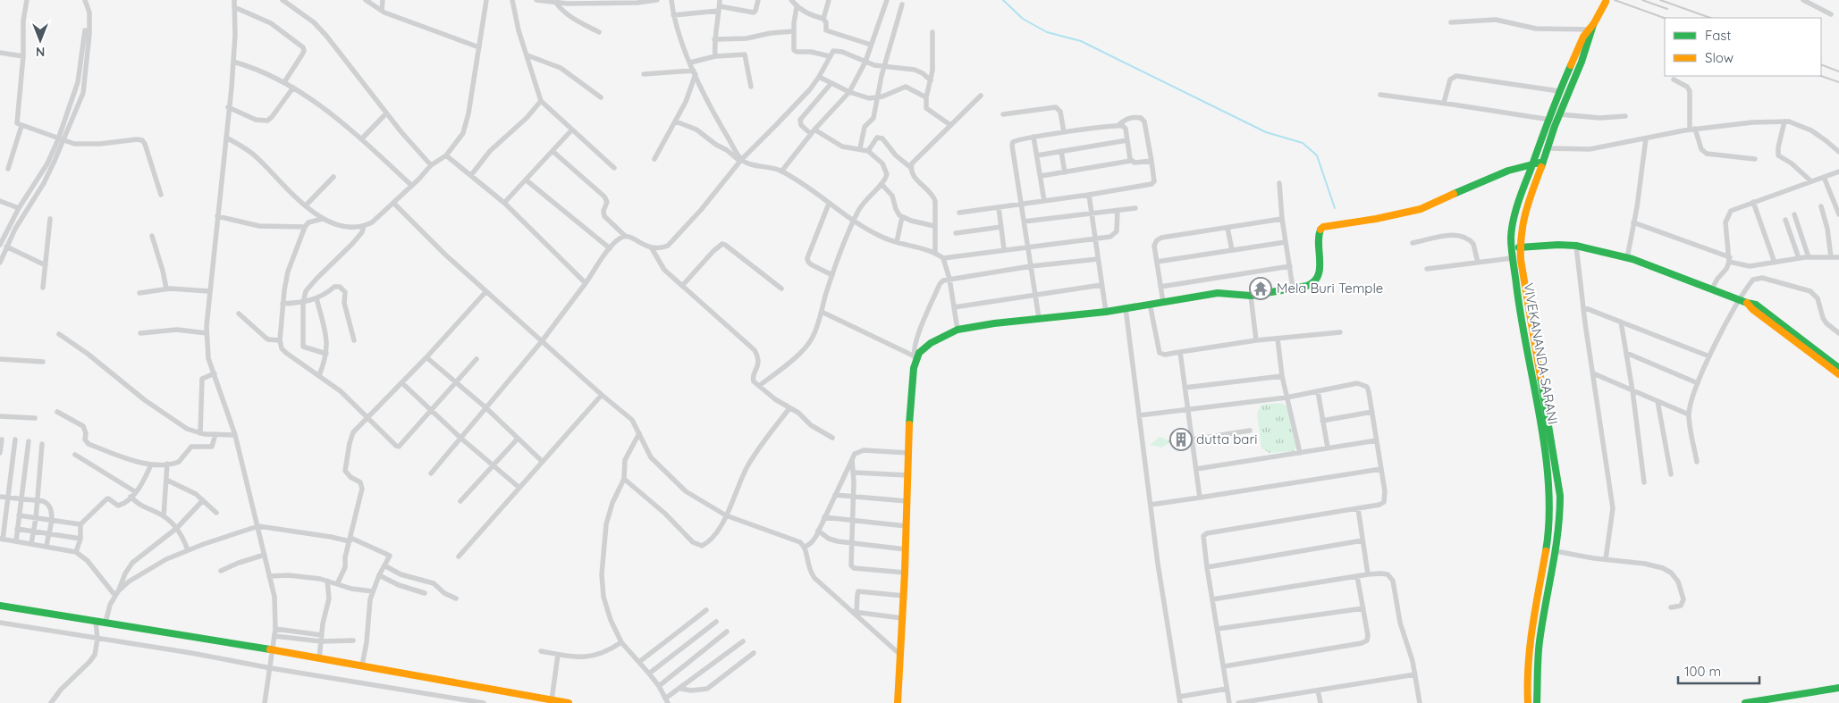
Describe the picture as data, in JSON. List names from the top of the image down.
{
  "streets": {
    "street": ["VIVEKANANDA SARANI"]
  },
  "places": {
    "temple": ["Mela Buri Temple"],
    "building": ["dutta bari"]
  },
  "legend": ["Fast", "Slow"],
  "scale_bar": "100 m",
  "north": "bottom"
}
